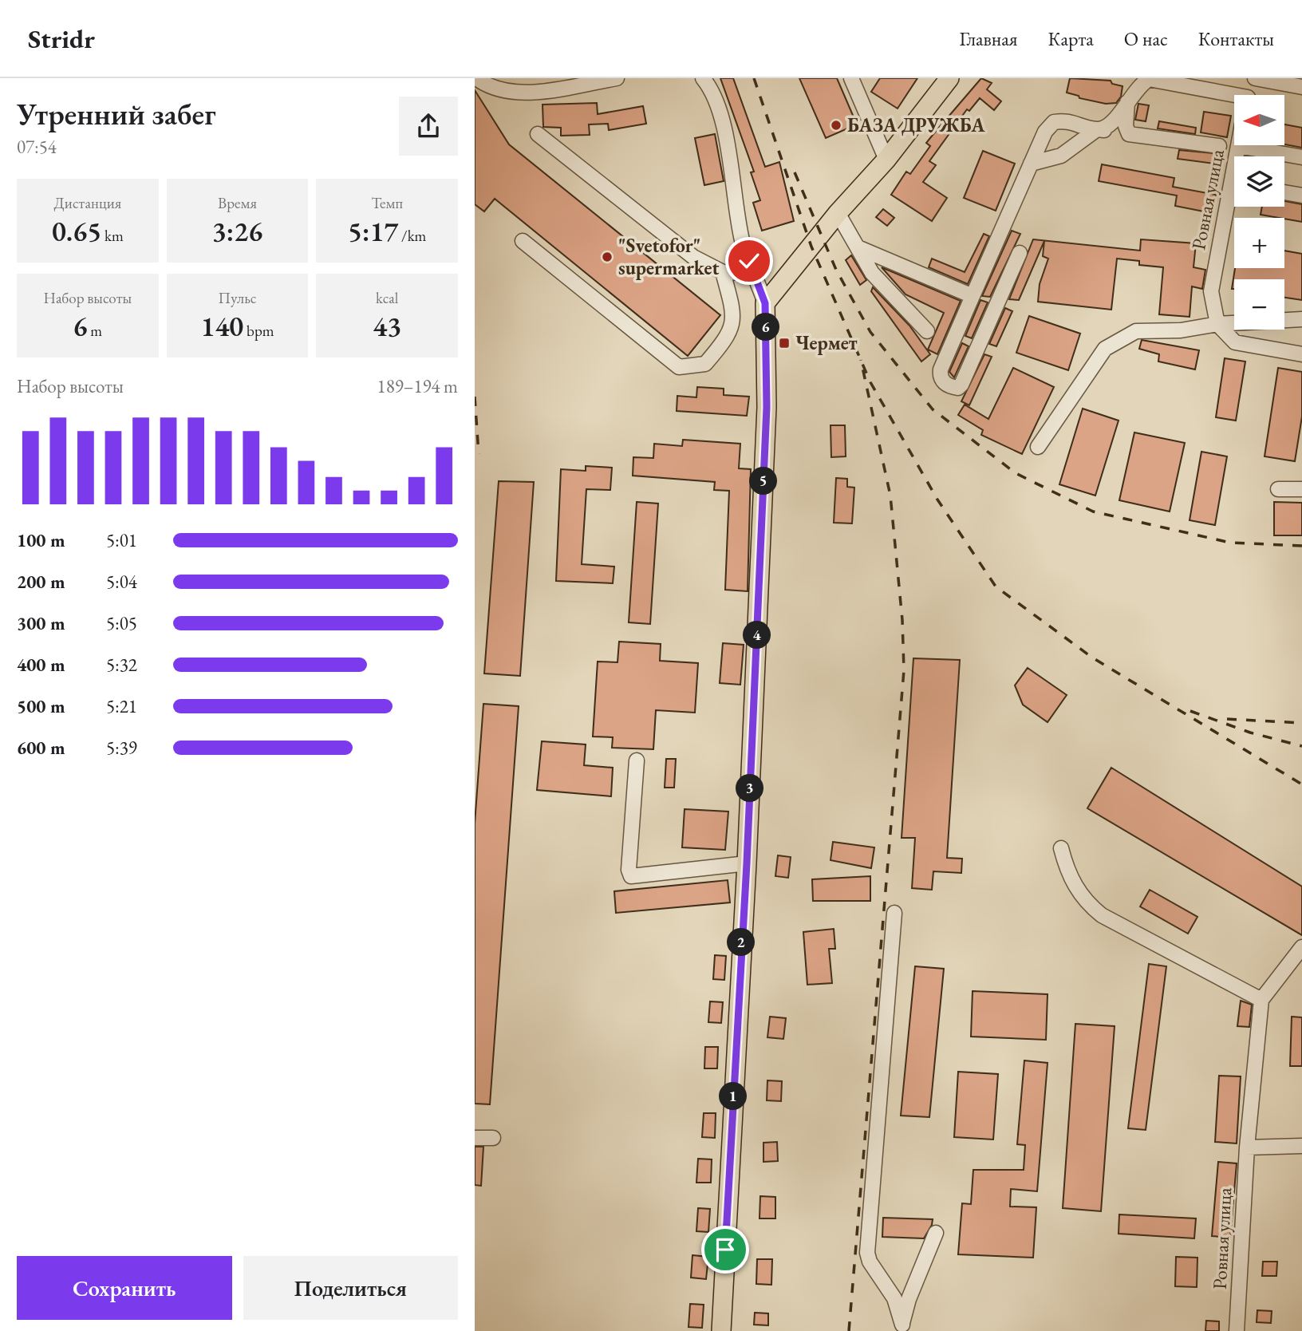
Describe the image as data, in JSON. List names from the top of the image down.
{
  "streets": {
    "street": ["Ровная улица"]
  },
  "places": {
    "other": ["БАЗА ДРУЖБА", "\"Svetofor\" supermarket"],
    "transit": ["Чермет"]
  },
  "north": "left",
  "page": {
    "header": "Stridr",
    "nav": [
      "Главная",
      "Карта",
      "О нас",
      "Контакты"
    ],
    "heading": ["Утренний забег", "07:54"],
    "map_buttons": ["+", "−"],
    "stats": [
      ["Дистанция", "0.65 km"],
      ["Время", "3:26"],
      ["Темп", "5:17 /km"],
      ["Набор высоты", "6 m"],
      ["Пульс", "140 bpm"],
      ["kcal", "43"]
    ],
    "pins": [
      "6",
      "5",
      "4",
      "3",
      "2",
      "1"
    ],
    "chart": ["Набор высоты", "189–194 m"],
    "list": [
      {
        "name": "100 m",
        "note": "5:01"
      },
      {
        "name": "200 m",
        "note": "5:04"
      },
      {
        "name": "300 m",
        "note": "5:05"
      },
      {
        "name": "400 m",
        "note": "5:32"
      },
      {
        "name": "500 m",
        "note": "5:21"
      },
      {
        "name": "600 m",
        "note": "5:39"
      }
    ],
    "buttons": ["Сохранить", "Поделиться"]
  }
}
